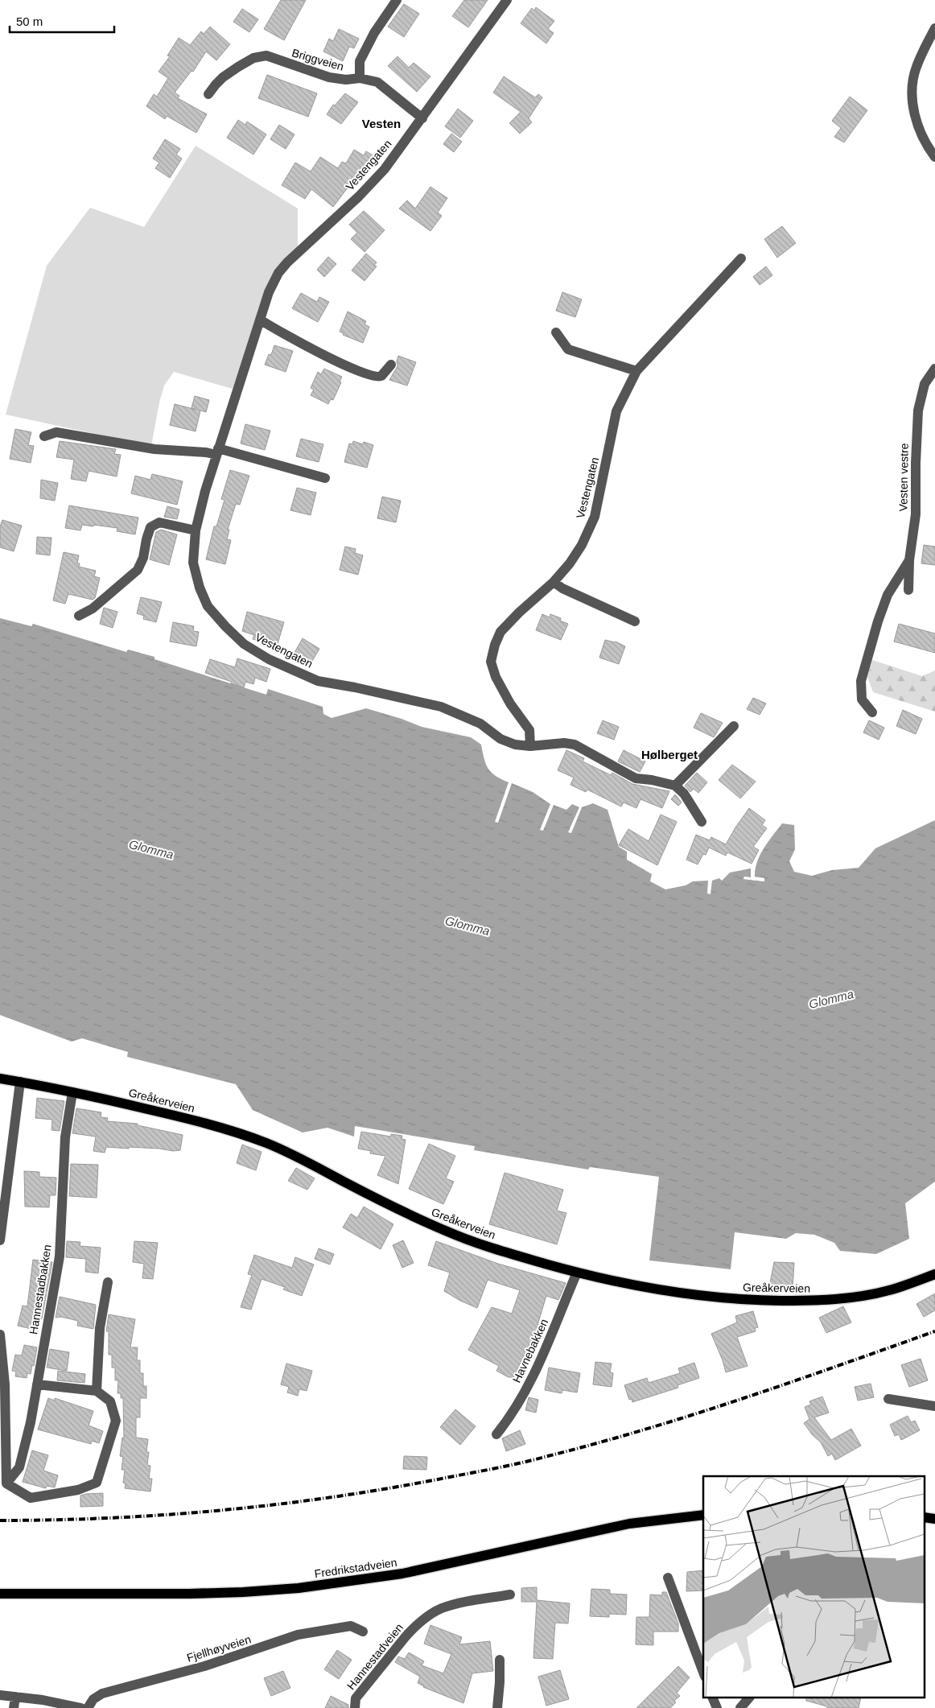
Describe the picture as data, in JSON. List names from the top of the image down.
{
  "streets": {
    "main road": ["Greåkerveien", "Fredrikstadveien"],
    "street": [
      "Briggveien",
      "Vestengaten",
      "Vesten vestre",
      "Hannestadbakken",
      "Havnebakken",
      "Fjellhøyveien",
      "Hannestadveien"
    ]
  },
  "crossings": [
    ["Briggveien", "Vestengaten"],
    ["Greåkerveien", "Hannestadbakken"],
    ["Greåkerveien", "Havnebakken"]
  ],
  "districts": ["Vesten", "Hølberget"],
  "water": ["Glomma"],
  "scale_bar": "50 m"
}
